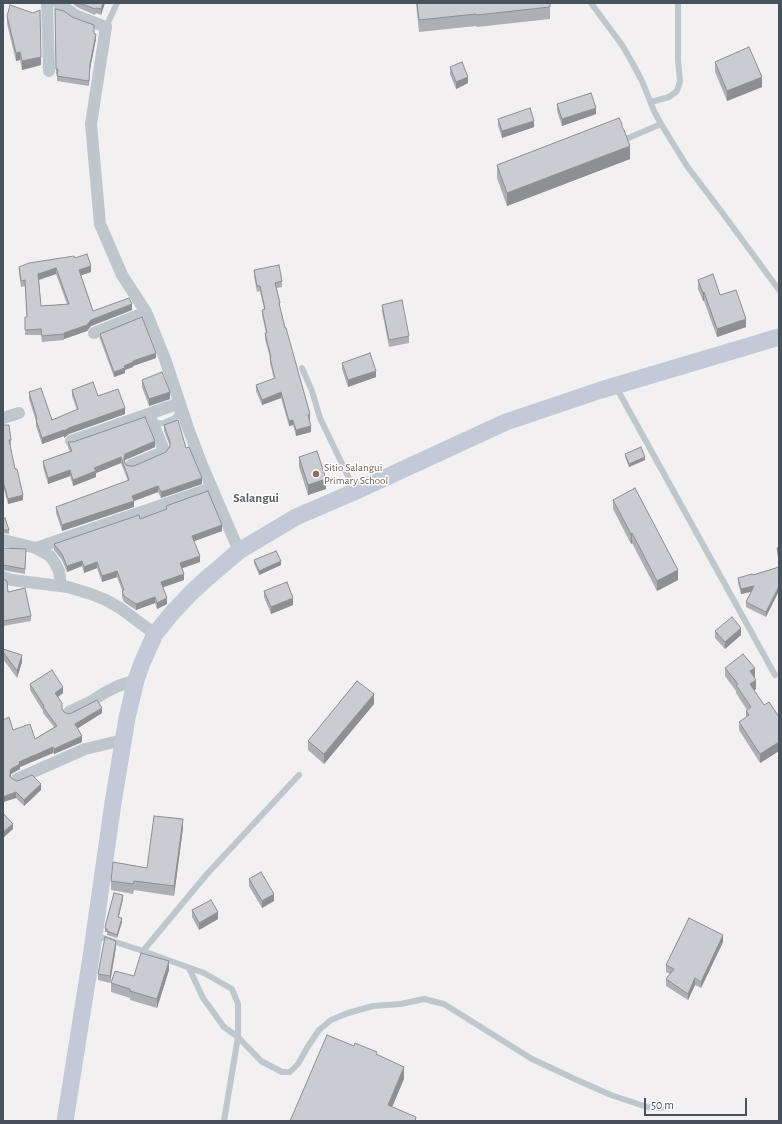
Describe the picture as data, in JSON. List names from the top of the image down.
{
  "districts": ["Salangui"],
  "places": ["Sitio Salangui Primary School"],
  "scale_bar": "50 m"
}
